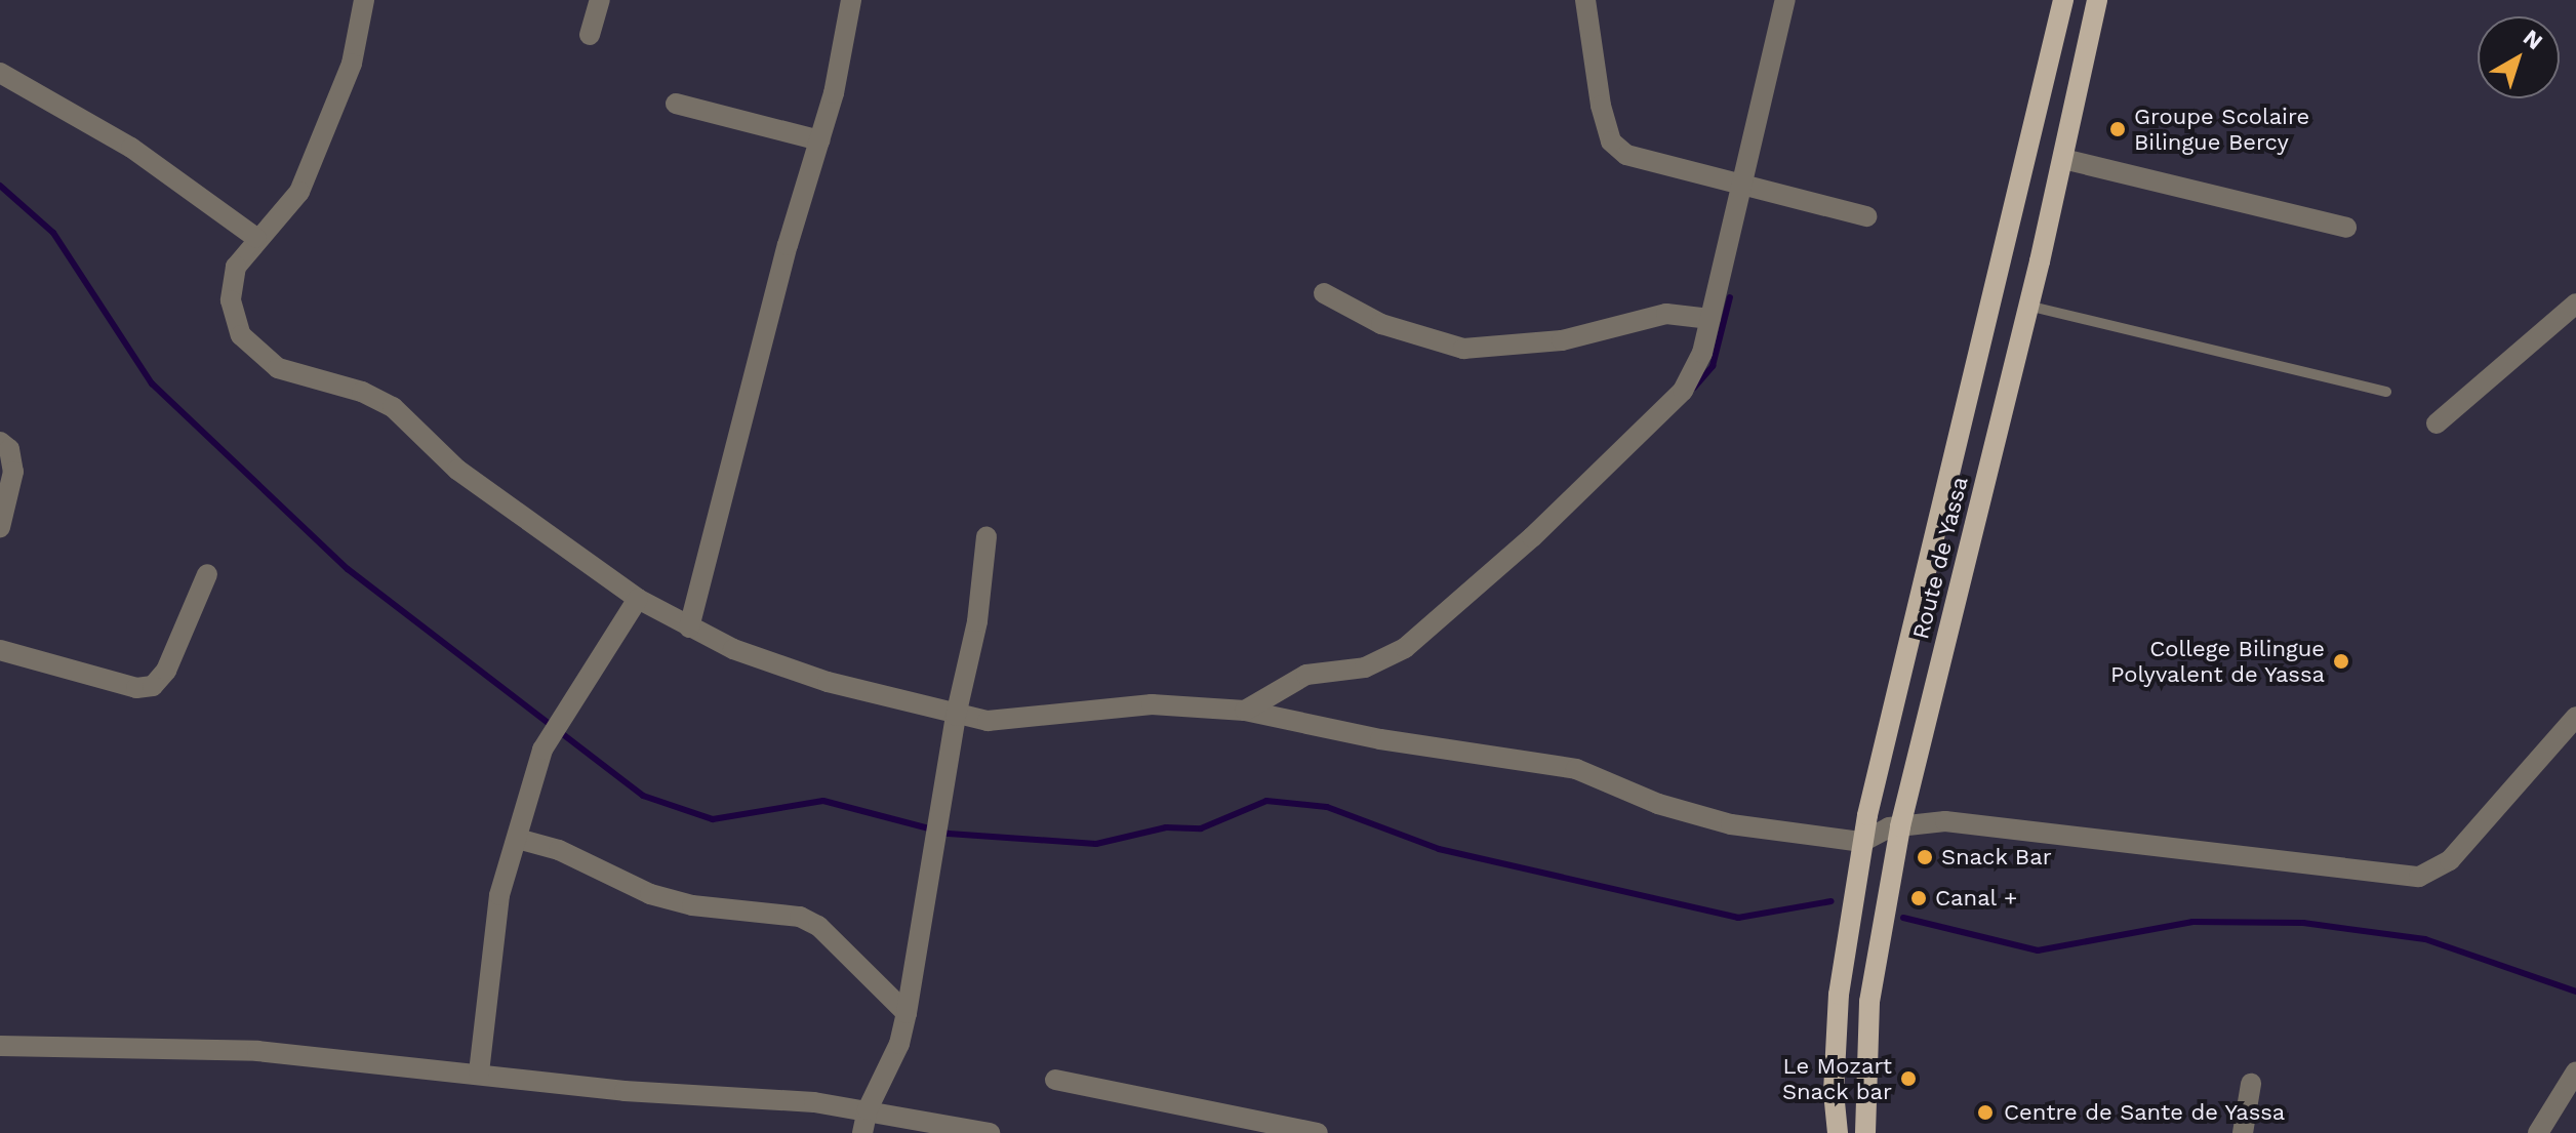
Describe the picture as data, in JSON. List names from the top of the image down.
{
  "streets": {
    "main road": ["Route de Yassa"]
  },
  "places": [
    "Groupe Scolaire Bilingue Bercy",
    "College Bilingue Polyvalent de Yassa",
    "Snack Bar",
    "Canal +",
    "Le Mozart Snack bar",
    "Centre de Sante de Yassa"
  ],
  "north": "top right"
}
